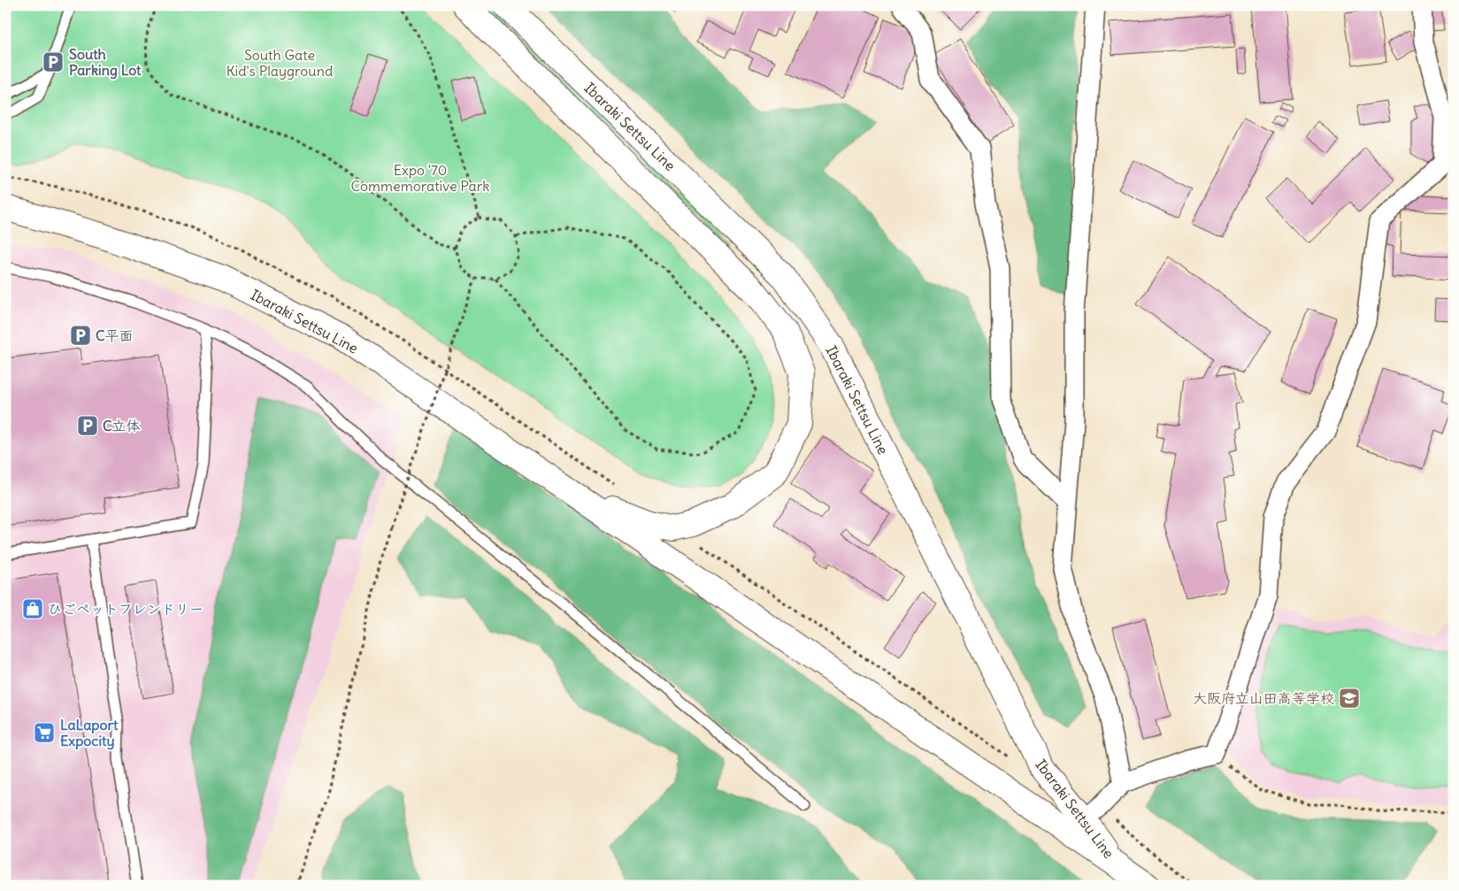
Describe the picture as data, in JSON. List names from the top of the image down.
{
  "streets": {
    "main road": ["Ibaraki Settsu Line"]
  },
  "parks": ["South Gate Kid's Playground", "Expo '70 Commemorative Park"],
  "places": {
    "parking": ["South Parking Lot", "C平面", "C立体"],
    "shop": ["ひごペットフレンドリー"],
    "school or university": ["大阪府立山田高等学校"],
    "supermarket": ["LaLaport Expocity"]
  }
}
